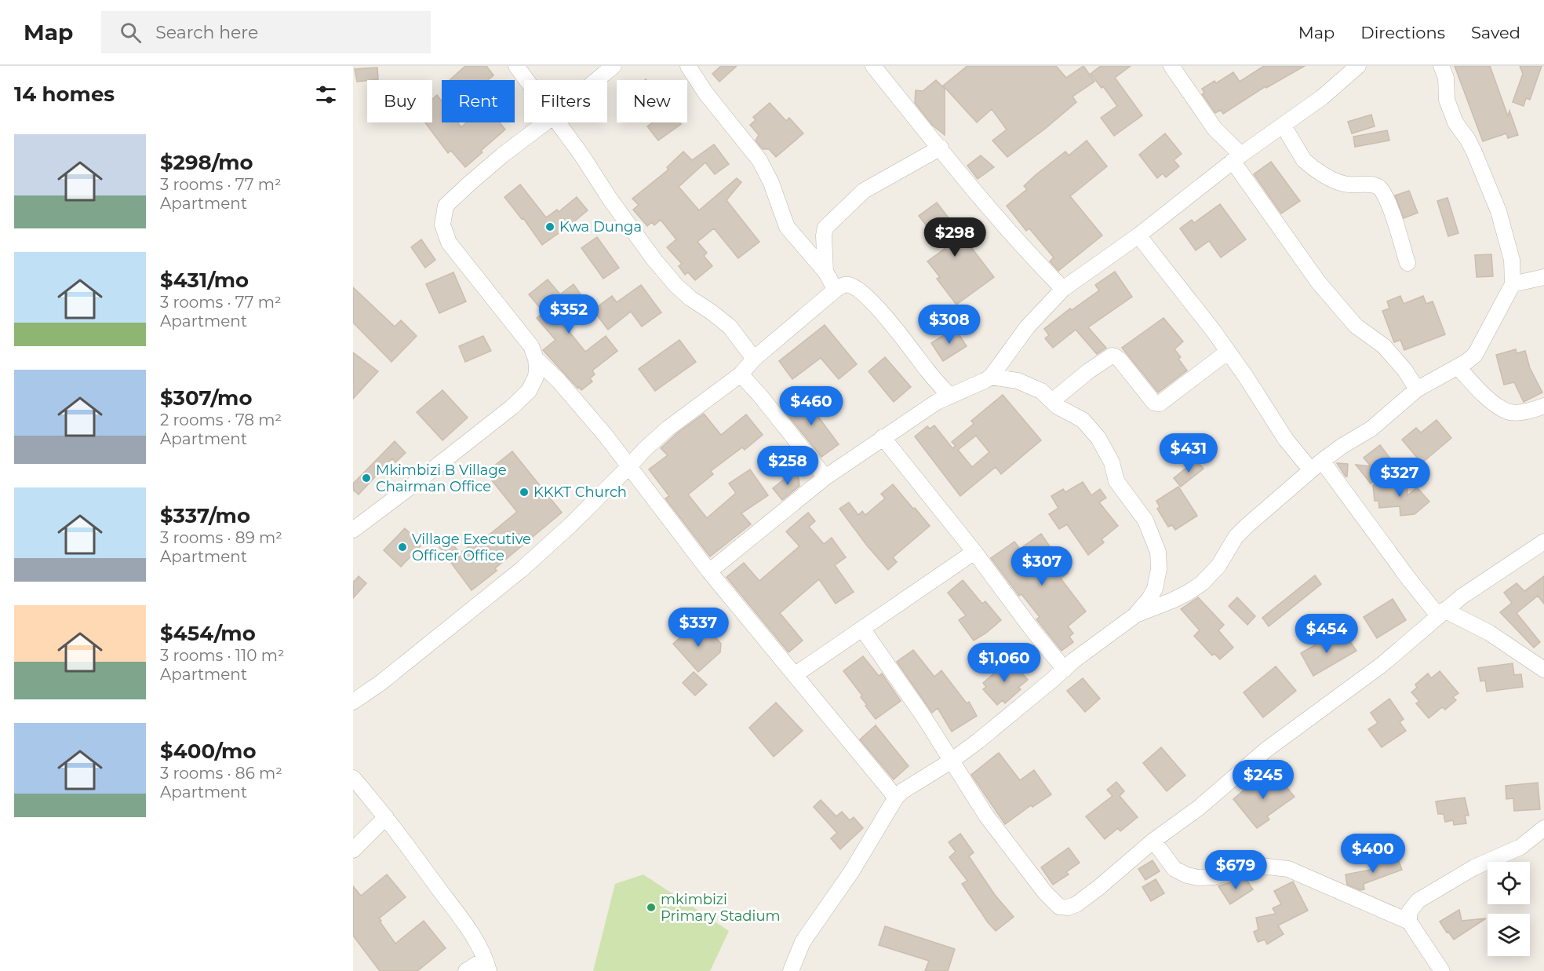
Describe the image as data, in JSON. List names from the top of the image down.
{
  "places": [
    "Kwa Dunga",
    "Mkimbizi B Village Chairman Office",
    "KKKT Church",
    "Village Executive Officer Office",
    "mkimbizi Primary Stadium"
  ],
  "page": {
    "header": "Map",
    "search": "Search here",
    "nav": ["Map", "Directions", "Saved"],
    "heading": "14 homes",
    "chip": [
      "Buy",
      "Rent",
      "Filters",
      "New"
    ],
    "list": [
      {
        "name": "$298/mo",
        "note": "3 rooms · 77 m² · Apartment"
      },
      {
        "name": "$431/mo",
        "note": "3 rooms · 77 m² · Apartment"
      },
      {
        "name": "$307/mo",
        "note": "2 rooms · 78 m² · Apartment"
      },
      {
        "name": "$337/mo",
        "note": "3 rooms · 89 m² · Apartment"
      },
      {
        "name": "$454/mo",
        "note": "3 rooms · 110 m² · Apartment"
      },
      {
        "name": "$400/mo",
        "note": "3 rooms · 86 m² · Apartment"
      }
    ],
    "price": [
      "$298",
      "$352",
      "$308",
      "$460",
      "$431",
      "$258",
      "$327",
      "$307",
      "$337",
      "$454",
      "$1,060",
      "$245",
      "$400",
      "$679"
    ]
  }
}
